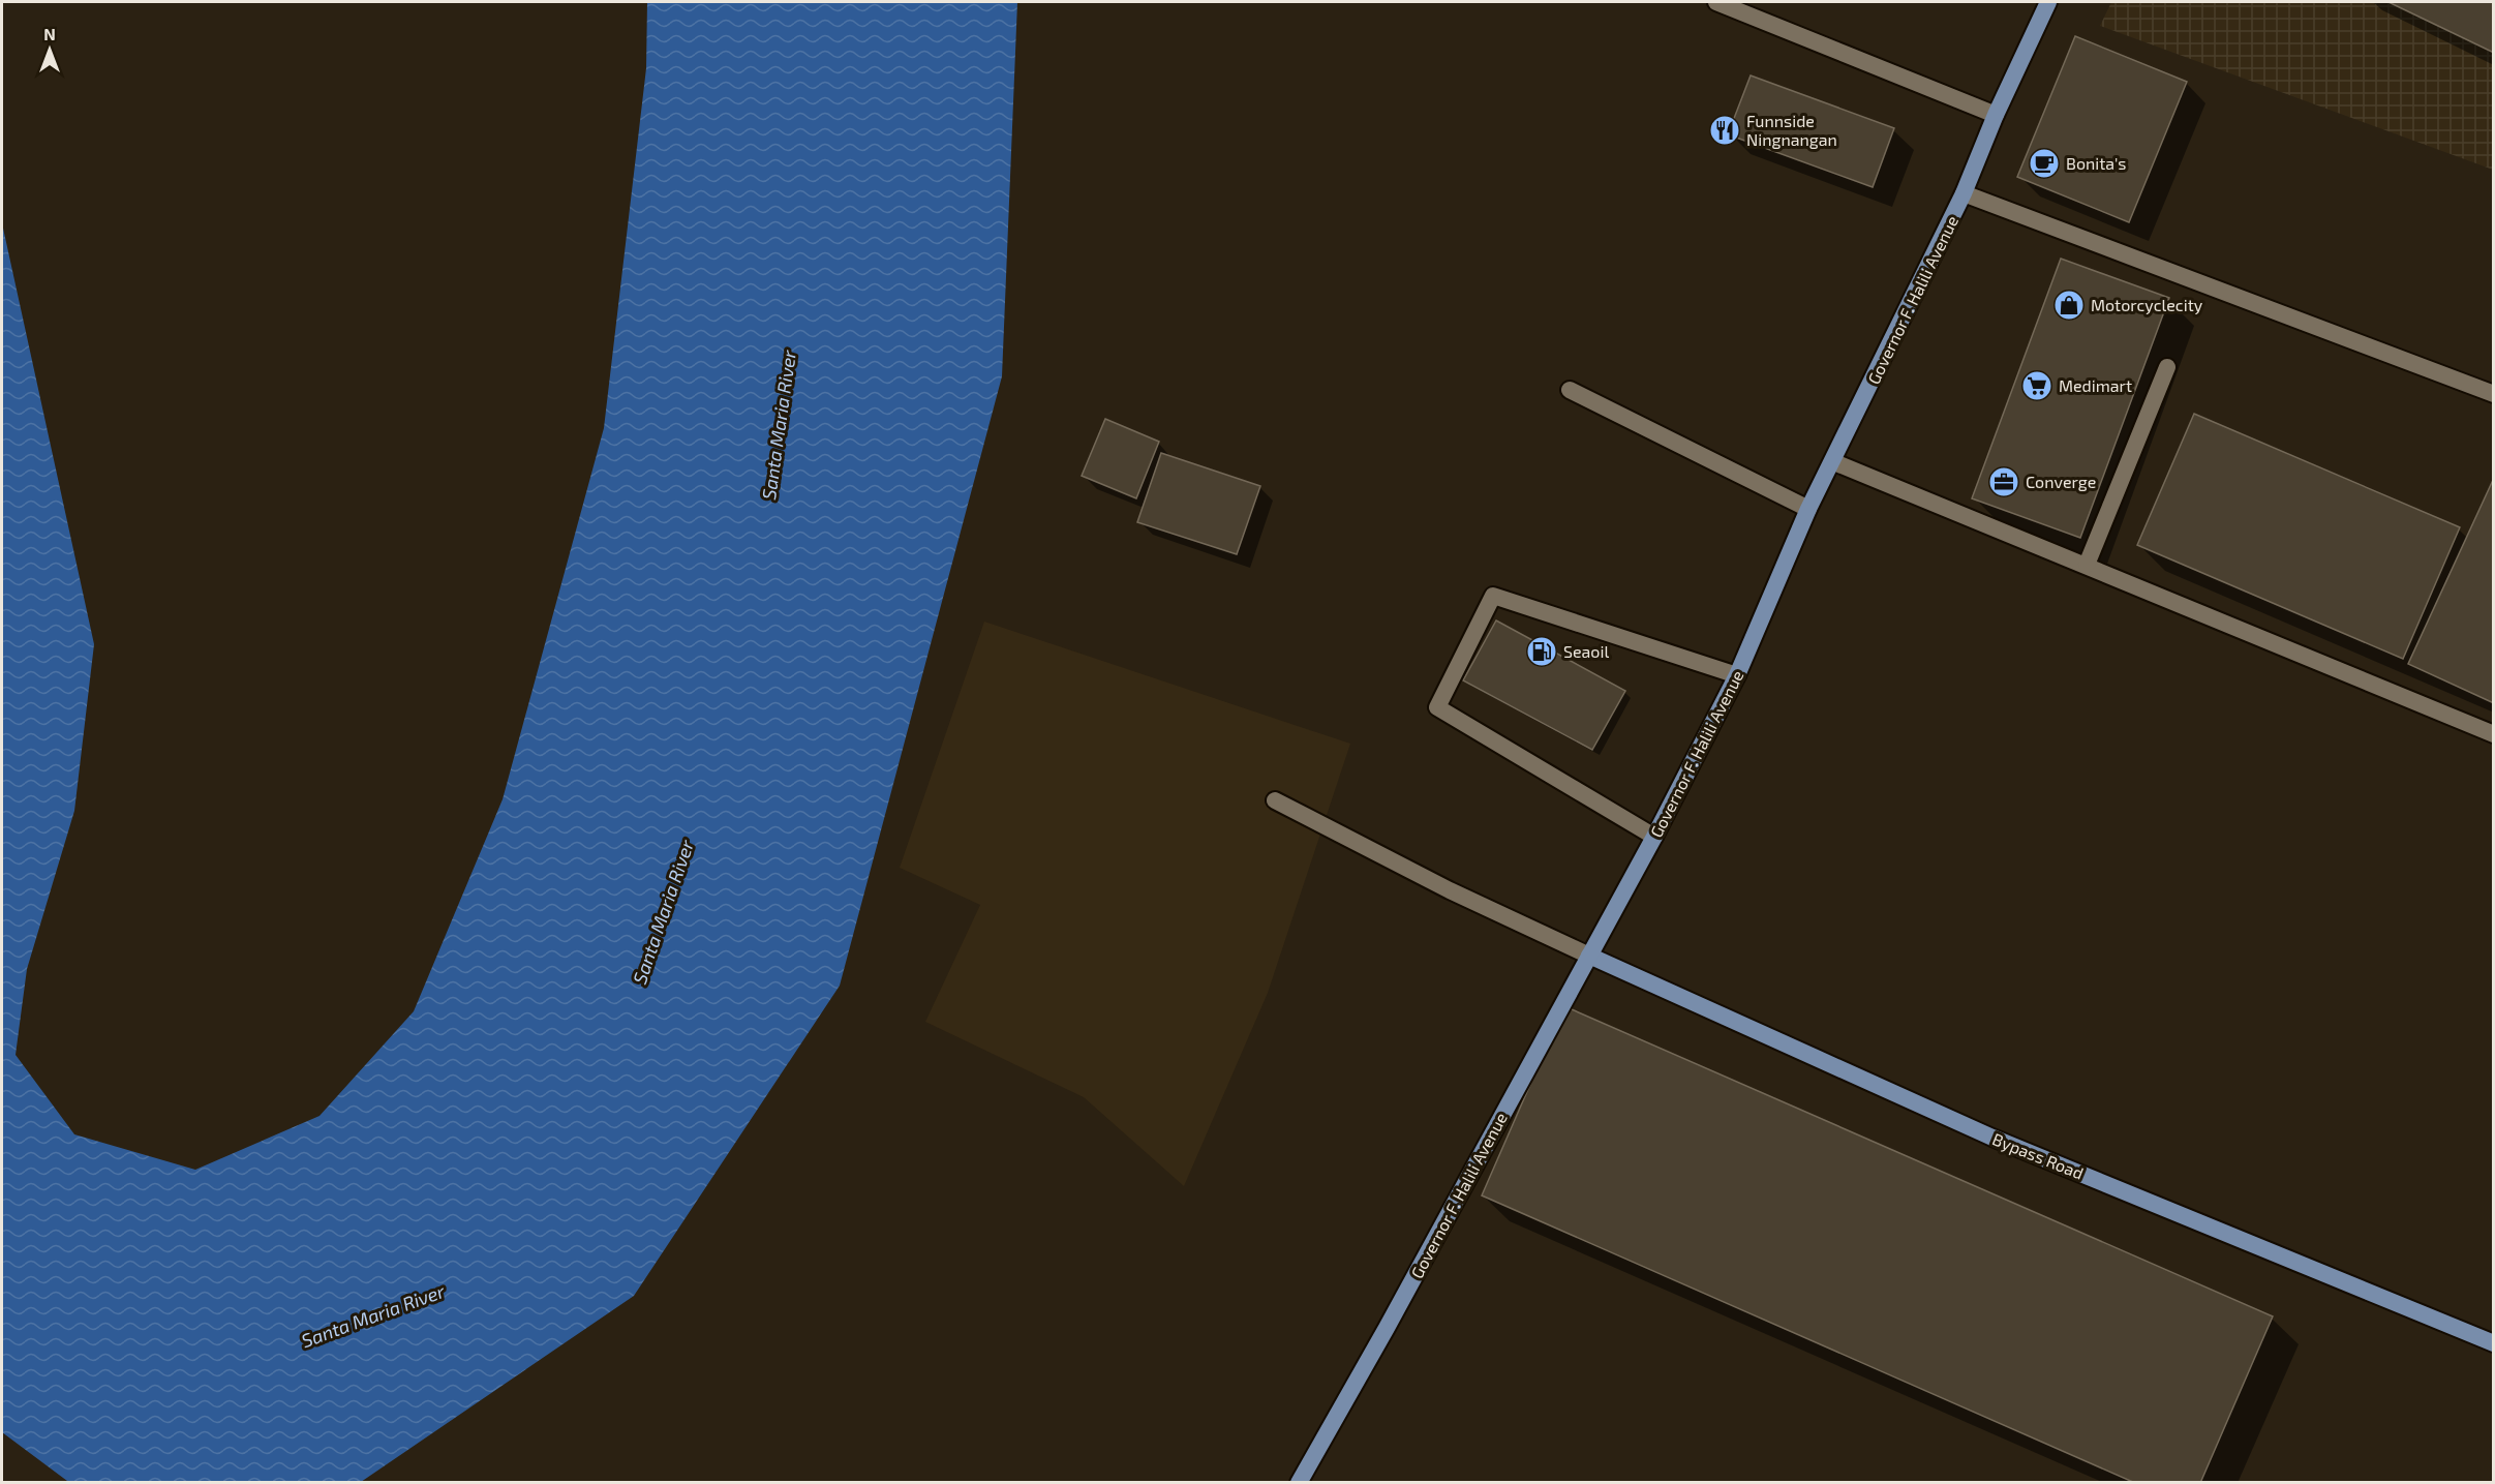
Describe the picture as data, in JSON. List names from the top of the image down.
{
  "streets": {
    "main road": ["Governor F. Halili Avenue", "Bypass Road"]
  },
  "crossings": [
    ["Governor F. Halili Avenue", "Bypass Road"]
  ],
  "water": ["Santa Maria River"],
  "places": {
    "restaurant": ["Funnside Ningnangan"],
    "cafe": ["Bonita's"],
    "shop": ["Motorcyclecity"],
    "supermarket": ["Medimart"],
    "office": ["Converge"],
    "fuel station": ["Seaoil"]
  },
  "north": "top"
}
